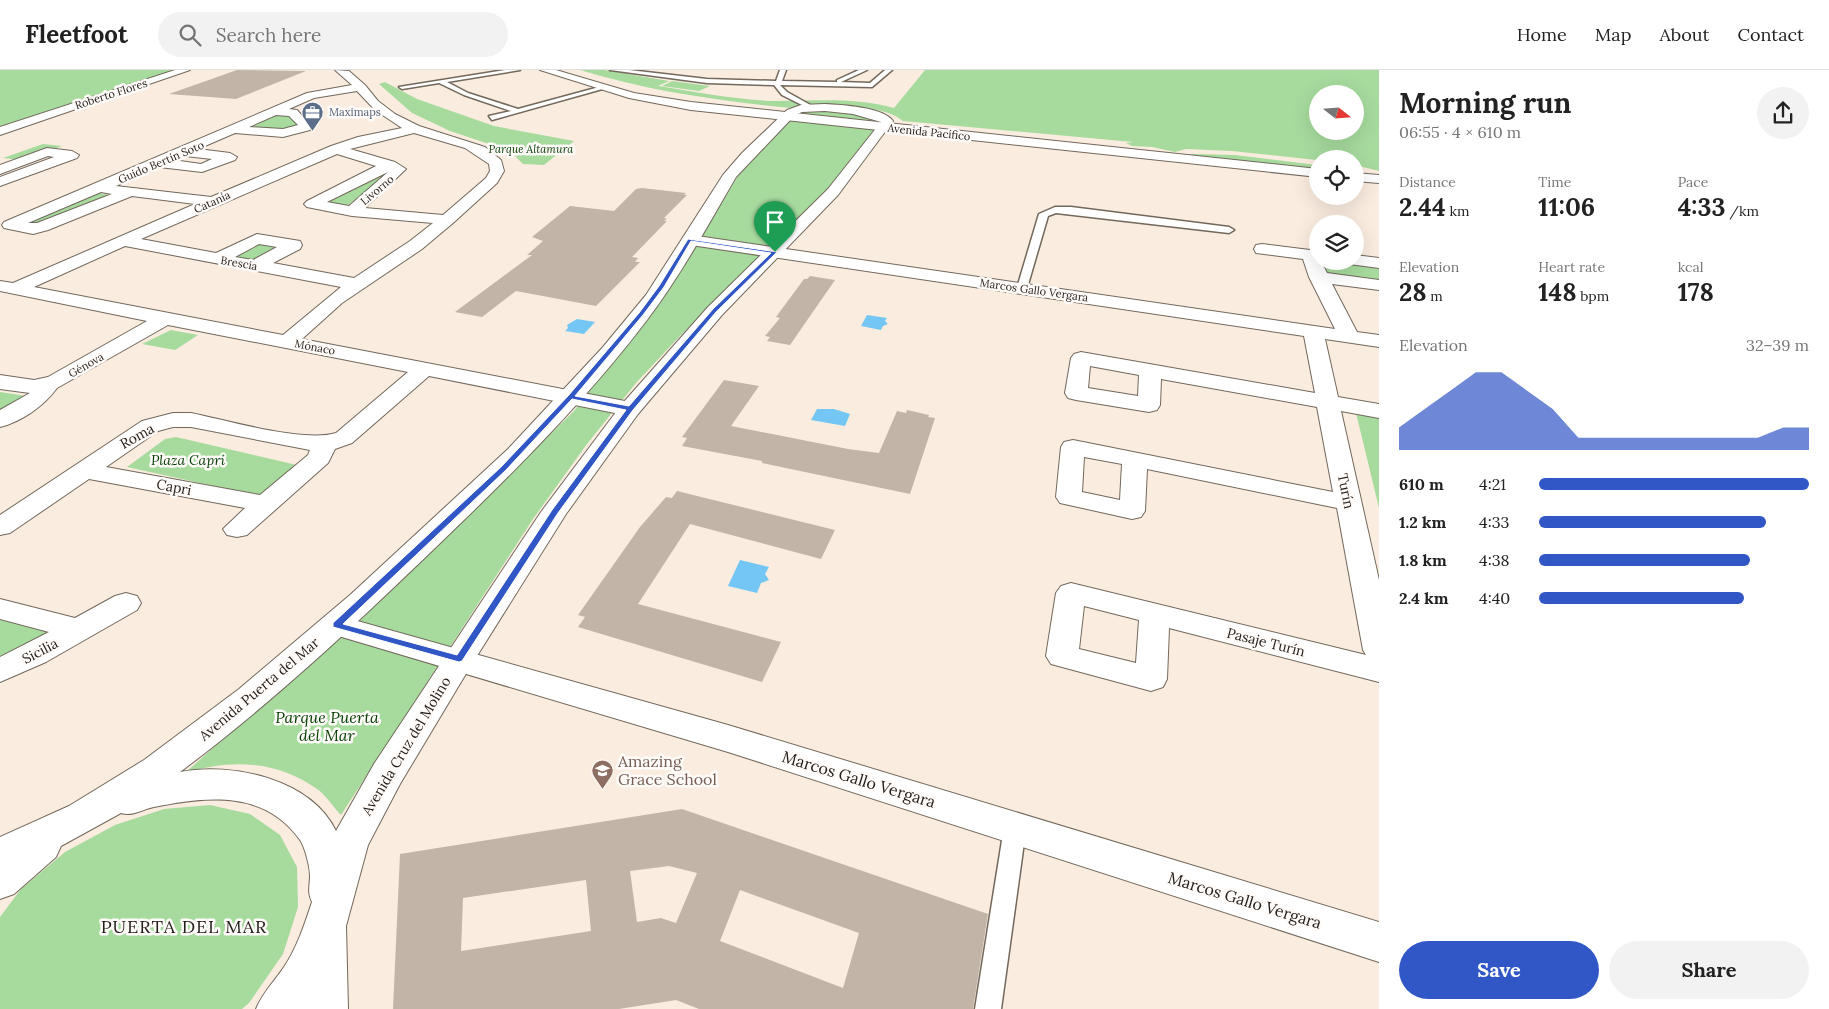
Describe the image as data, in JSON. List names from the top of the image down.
{
  "streets": {
    "street": [
      "Roberto Flores",
      "Avenida Pacífico",
      "Guido Bertín Soto",
      "Livorno",
      "Catania",
      "Brescia",
      "Marcos Gallo Vergara",
      "Mónaco",
      "Génova",
      "Roma",
      "Capri",
      "Turín",
      "Pasaje Turín",
      "Sicilia",
      "Avenida Puerta del Mar",
      "Avenida Cruz del Molino"
    ]
  },
  "crossings": [
    ["Avenida Pacífico", "Avenida Puerta del Mar"],
    ["Avenida Pacífico", "Avenida Cruz del Molino"],
    ["Guido Bertín Soto", "Catania"],
    ["Livorno", "Catania"],
    ["Catania", "Brescia"],
    ["Catania", "Mónaco"],
    ["Marcos Gallo Vergara", "Turín"],
    ["Marcos Gallo Vergara", "Avenida Puerta del Mar"],
    ["Marcos Gallo Vergara", "Avenida Cruz del Molino"],
    ["Mónaco", "Génova"],
    ["Mónaco", "Roma"],
    ["Mónaco", "Avenida Puerta del Mar"],
    ["Mónaco", "Avenida Cruz del Molino"],
    ["Roma", "Capri"],
    ["Avenida Puerta del Mar", "Avenida Cruz del Molino"]
  ],
  "districts": ["PUERTA DEL MAR"],
  "parks": ["Parque Altamura", "Plaza Capri", "Parque Puerta del Mar"],
  "places": {
    "office": ["Maximaps"],
    "school or university": ["Amazing Grace School"]
  },
  "north": "right",
  "page": {
    "header": "Fleetfoot",
    "search": "Search here",
    "nav": [
      "Home",
      "Map",
      "About",
      "Contact"
    ],
    "heading": ["Morning run", "06:55 · 4 × 610 m"],
    "stats": [
      ["Distance", "2.44 km"],
      ["Time", "11:06"],
      ["Pace", "4:33 /km"],
      ["Elevation", "28 m"],
      ["Heart rate", "148 bpm"],
      ["kcal", "178"]
    ],
    "chart": ["Elevation", "32–39 m"],
    "list": [
      {
        "name": "610 m",
        "note": "4:21"
      },
      {
        "name": "1.2 km",
        "note": "4:33"
      },
      {
        "name": "1.8 km",
        "note": "4:38"
      },
      {
        "name": "2.4 km",
        "note": "4:40"
      }
    ],
    "buttons": ["Save", "Share"]
  }
}
